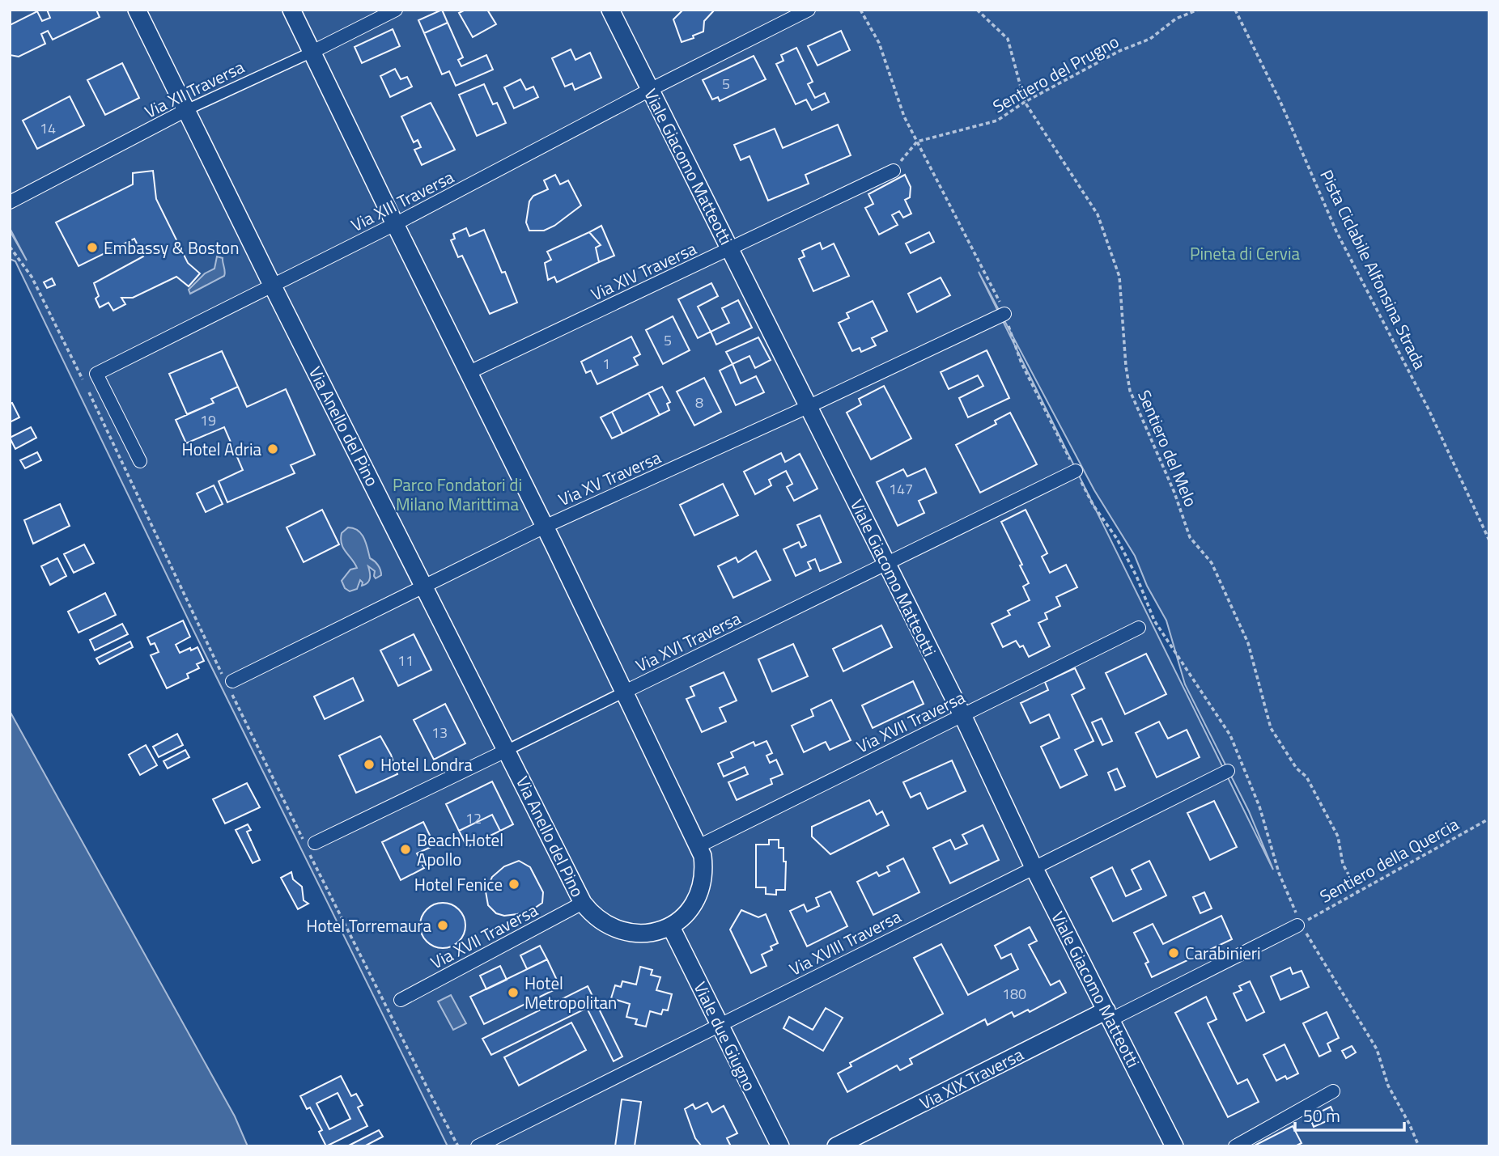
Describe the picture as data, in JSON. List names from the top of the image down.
{
  "streets": {
    "street": [
      "Via XII Traversa",
      "Viale Giacomo Matteotti",
      "Via XIII Traversa",
      "Via XIV Traversa",
      "Via Anello del Pino",
      "Via XV Traversa",
      "Via XVI Traversa",
      "Via XVII Traversa",
      "Via XVIII Traversa",
      "Viale due Giugno",
      "Via XIX Traversa"
    ],
    "path": [
      "Sentiero del Prugno",
      "Pista Ciclabile Alfonsina Strada",
      "Sentiero del Melo",
      "Sentiero della Quercia"
    ]
  },
  "crossings": [
    ["Sentiero del Prugno", "Via XIV Traversa"],
    ["Sentiero del Prugno", "Sentiero del Melo"],
    ["Via XII Traversa", "Via Anello del Pino"],
    ["Viale Giacomo Matteotti", "Via XIII Traversa"],
    ["Viale Giacomo Matteotti", "Via XIV Traversa"],
    ["Viale Giacomo Matteotti", "Via XV Traversa"],
    ["Viale Giacomo Matteotti", "Via XVI Traversa"],
    ["Viale Giacomo Matteotti", "Via XVII Traversa"],
    ["Viale Giacomo Matteotti", "Via XVIII Traversa"],
    ["Viale Giacomo Matteotti", "Via XIX Traversa"],
    ["Via XIII Traversa", "Via Anello del Pino"],
    ["Via Anello del Pino", "Via XV Traversa"],
    ["Via Anello del Pino", "Via XVI Traversa"],
    ["Via Anello del Pino", "Via XVII Traversa"],
    ["Via Anello del Pino", "Viale due Giugno"],
    ["Sentiero del Melo", "Sentiero della Quercia"],
    ["Sentiero della Quercia", "Via XIX Traversa"],
    ["Via XVIII Traversa", "Viale due Giugno"]
  ],
  "parks": ["Pineta di Cervia", "Parco Fondatori di Milano Marittima"],
  "places": [
    "Embassy & Boston",
    "Hotel Adria",
    "Hotel Londra",
    "Beach Hotel Apollo",
    "Hotel Fenice",
    "Hotel Torremaura",
    "Carabinieri",
    "Hotel Metropolitan"
  ],
  "house_numbers": [
    "5",
    "14",
    "5",
    "1",
    "8",
    "19",
    "147",
    "11",
    "13",
    "12",
    "180"
  ],
  "scale_bar": "50 m"
}
